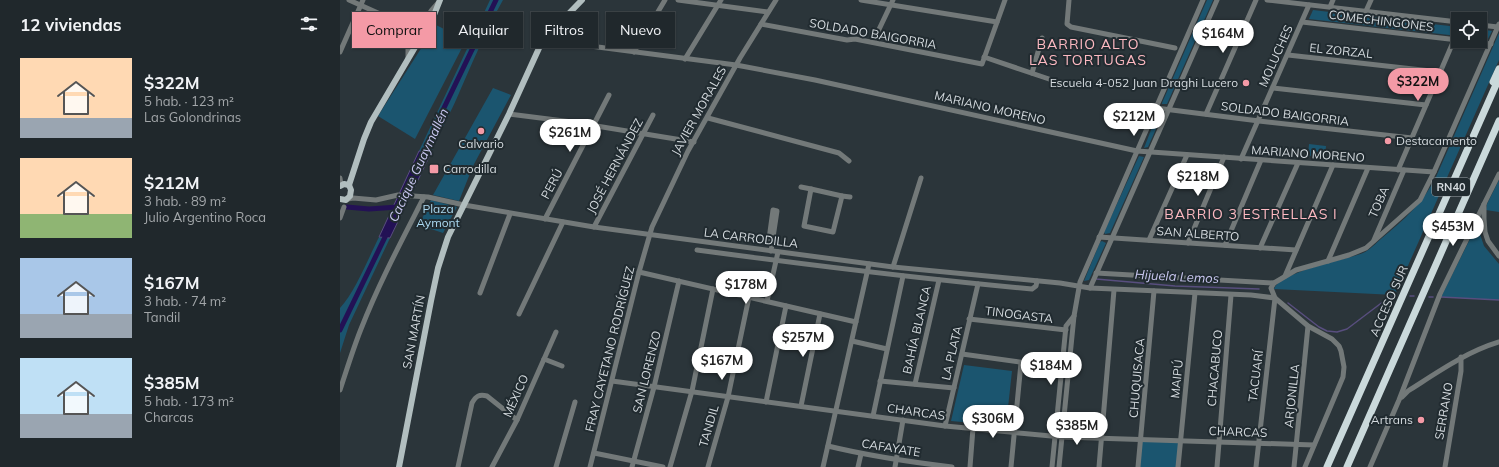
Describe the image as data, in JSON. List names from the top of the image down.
{
  "streets": {
    "highway": ["RN40", "ACCESO SUR"],
    "main road": ["SAN MARTÍN"],
    "street": [
      "COMECHINGONES",
      "SOLDADO BAIGORRIA",
      "EL ZORZAL",
      "MOLUCHES",
      "MARIANO MORENO",
      "JAVIER MORALES",
      "JOSÉ HERNÁNDEZ",
      "PERÚ",
      "TOBA",
      "SAN ALBERTO",
      "LA CARRODILLA",
      "TINOGASTA",
      "BAHÍA BLANCA",
      "FRAY CAYETANO RODRÍGUEZ",
      "LA PLATA",
      "CHACABUCO",
      "SAN LORENZO",
      "TACUARÍ",
      "CHUQUISACA",
      "MAIPÚ",
      "MÉXICO",
      "ARJONILLA",
      "SERRANO",
      "CHARCAS",
      "TANDIL",
      "CAFAYATE"
    ]
  },
  "crossings": [
    ["COMECHINGONES", "MOLUCHES"],
    ["SOLDADO BAIGORRIA", "MOLUCHES"],
    ["SOLDADO BAIGORRIA", "JAVIER MORALES"],
    ["SOLDADO BAIGORRIA", "TOBA"],
    ["EL ZORZAL", "MOLUCHES"],
    ["EL ZORZAL", "TOBA"],
    ["MOLUCHES", "MARIANO MORENO"],
    ["MARIANO MORENO", "JAVIER MORALES"],
    ["MARIANO MORENO", "TOBA"],
    ["JAVIER MORALES", "LA CARRODILLA"],
    ["JAVIER MORALES", "FRAY CAYETANO RODRÍGUEZ"],
    ["JOSÉ HERNÁNDEZ", "LA CARRODILLA"],
    ["PERÚ", "LA CARRODILLA"],
    ["LA CARRODILLA", "BAHÍA BLANCA"],
    ["LA CARRODILLA", "SAN MARTÍN"],
    ["LA CARRODILLA", "FRAY CAYETANO RODRÍGUEZ"],
    ["LA CARRODILLA", "LA PLATA"],
    ["LA CARRODILLA", "CHACABUCO"],
    ["LA CARRODILLA", "TACUARÍ"],
    ["LA CARRODILLA", "CHUQUISACA"],
    ["LA CARRODILLA", "MAIPÚ"],
    ["TINOGASTA", "LA PLATA"],
    ["FRAY CAYETANO RODRÍGUEZ", "CHARCAS"],
    ["LA PLATA", "CHARCAS"],
    ["CHACABUCO", "CHARCAS"],
    ["SAN LORENZO", "CHARCAS"],
    ["TACUARÍ", "CHARCAS"],
    ["CHUQUISACA", "CHARCAS"],
    ["MAIPÚ", "CHARCAS"],
    ["ARJONILLA", "CHARCAS"],
    ["CHARCAS", "TANDIL"]
  ],
  "districts": ["BARRIO ALTO LAS TORTUGAS", "BARRIO 3 ESTRELLAS I"],
  "water": ["Cacique Guaymallén", "Hijuela Lemos"],
  "parks": ["Plaza Aymont"],
  "places": {
    "other": [
      "Escuela 4-052 Juan Draghi Lucero",
      "Calvario",
      "Destacamento",
      "Artrans"
    ],
    "transit": ["Carrodilla"]
  },
  "page": {
    "heading": "12 viviendas",
    "chip": [
      "Comprar",
      "Alquilar",
      "Filtros",
      "Nuevo"
    ],
    "price": [
      "$164M",
      "$322M",
      "$212M",
      "$261M",
      "$218M",
      "$453M",
      "$178M",
      "$257M",
      "$167M",
      "$184M",
      "$306M",
      "$385M"
    ],
    "list": [
      {
        "name": "$322M",
        "note": "5 hab. · 123 m² · Las Golondrinas"
      },
      {
        "name": "$212M",
        "note": "3 hab. · 89 m² · Julio Argentino Roca"
      },
      {
        "name": "$167M",
        "note": "3 hab. · 74 m² · Tandil"
      },
      {
        "name": "$385M",
        "note": "5 hab. · 173 m² · Charcas"
      }
    ]
  }
}
